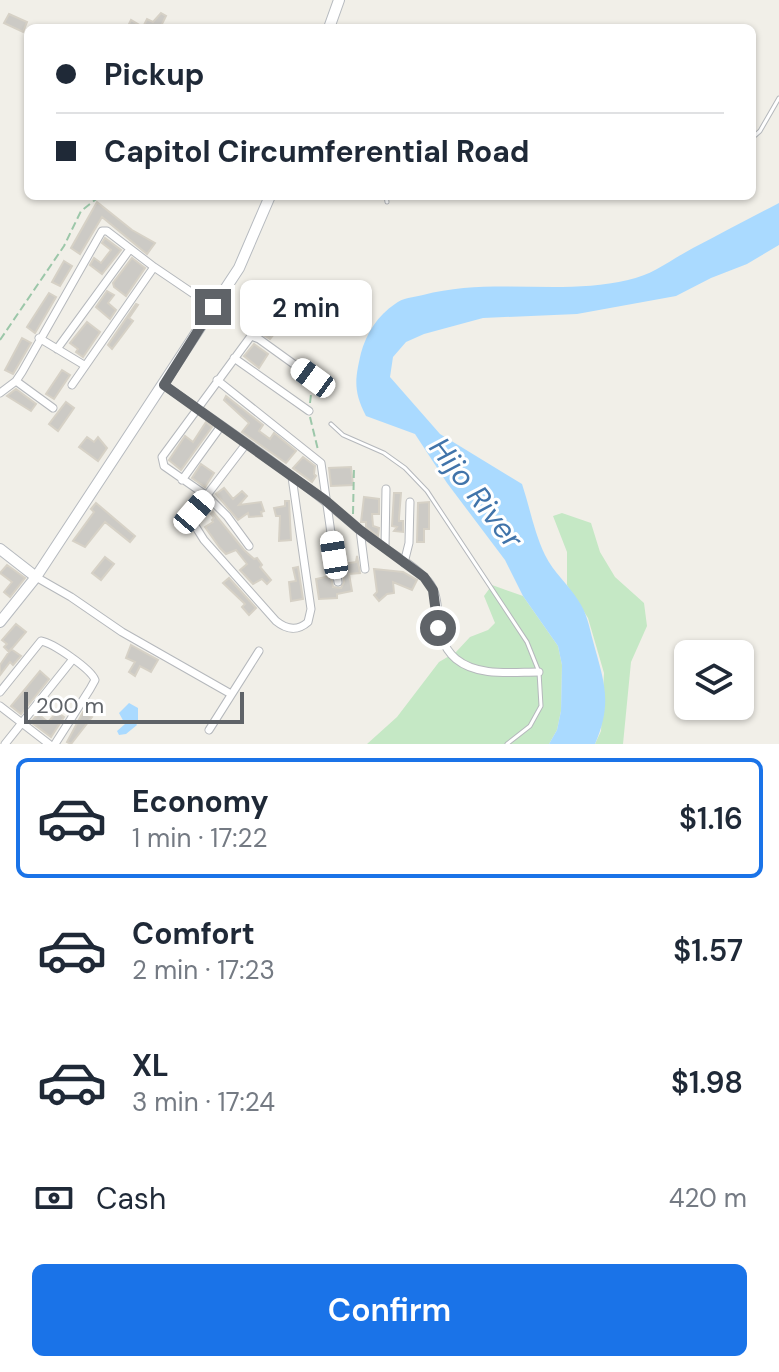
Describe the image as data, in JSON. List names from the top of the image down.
{
  "water": ["Hijo River"],
  "scale_bar": "200 m",
  "page": {
    "banner": ["Pickup", "Capitol Circumferential Road"],
    "bubble": "2 min",
    "scale": "200 m",
    "list": [
      {
        "name": "Economy",
        "note": "1 min · 17:22",
        "value": "$1.16"
      },
      {
        "name": "Comfort",
        "note": "2 min · 17:23",
        "value": "$1.57"
      },
      {
        "name": "XL",
        "note": "3 min · 17:24",
        "value": "$1.98"
      }
    ],
    "pay": ["Cash", "420 m"],
    "buttons": "Confirm"
  }
}
